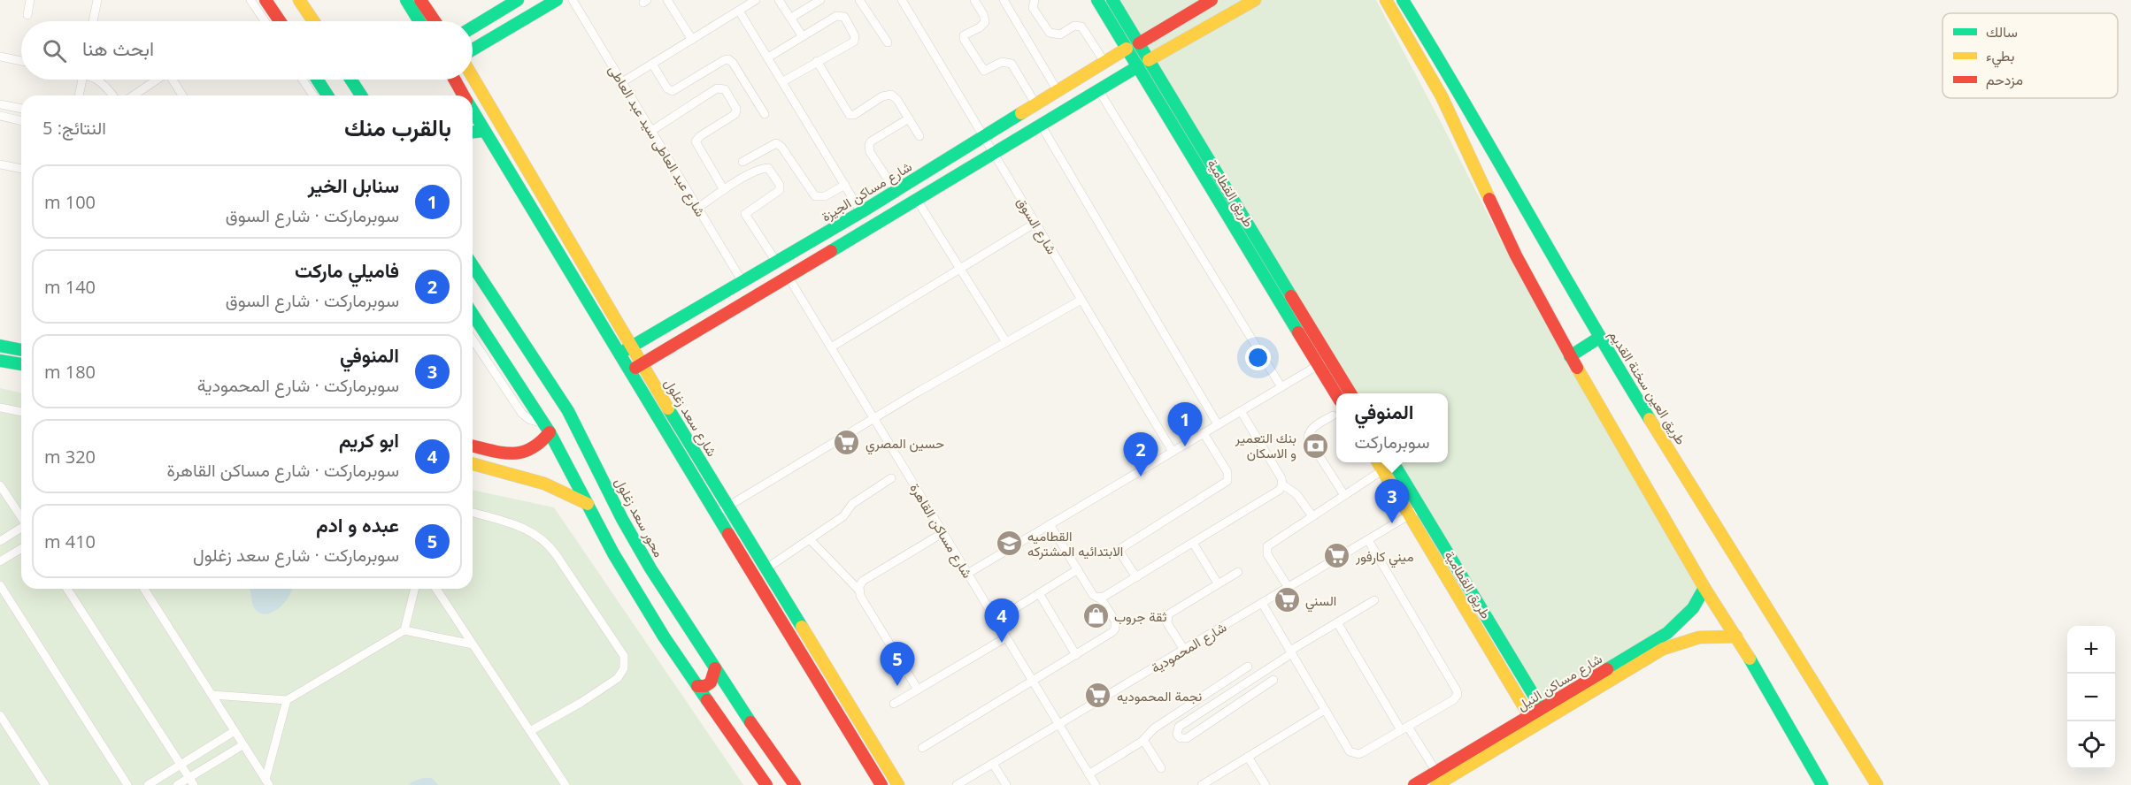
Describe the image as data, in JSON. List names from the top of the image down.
{
  "streets": {
    "street": [
      "شارع عبد العاطى سيد عبد العاطى",
      "شارع مساكن الجيزة",
      "طريق القطامية",
      "شارع السوق",
      "طريق العين سخنة القديم",
      "شارع سعد زغلول",
      "محور سعد زغلول",
      "شارع مساكن القاهرة",
      "شارع المحمودية",
      "شارع مساكن النيل"
    ]
  },
  "crossings": [
    ["شارع عبد العاطى سيد عبد العاطى", "شارع مساكن الجيزة"],
    ["شارع مساكن الجيزة", "طريق القطامية"],
    ["شارع مساكن الجيزة", "شارع السوق"],
    ["شارع مساكن الجيزة", "شارع سعد زغلول"],
    ["طريق القطامية", "شارع المحمودية"],
    ["طريق القطامية", "شارع مساكن النيل"],
    ["شارع مساكن القاهرة", "شارع المحمودية"]
  ],
  "places": {
    "supermarket": [
      "حسين المصري",
      "ميني كارفور",
      "السني",
      "نجمة المحموديه"
    ],
    "bank": ["بنك التعمير و الاسكان"],
    "school or university": ["القطاميه الابتدائيه المشتركه"],
    "shop": ["ثقة جروب"]
  },
  "legend": ["سالك", "بطيء", "مزدحم"],
  "page": {
    "search": "ابحث هنا",
    "heading": ["بالقرب منك", "النتائج: 5"],
    "list": [
      {
        "mark": "1",
        "name": "سنابل الخير",
        "note": "سوبرماركت · شارع السوق",
        "value": "100 m"
      },
      {
        "mark": "2",
        "name": "فاميلي ماركت",
        "note": "سوبرماركت · شارع السوق",
        "value": "140 m"
      },
      {
        "mark": "3",
        "name": "المنوفي",
        "note": "سوبرماركت · شارع المحمودية",
        "value": "180 m"
      },
      {
        "mark": "4",
        "name": "ابو كريم",
        "note": "سوبرماركت · شارع مساكن القاهرة",
        "value": "320 m"
      },
      {
        "mark": "5",
        "name": "عبده و ادم",
        "note": "سوبرماركت · شارع سعد زغلول",
        "value": "410 m"
      }
    ],
    "popup": ["المنوفي", "سوبرماركت"],
    "pins": [
      "1",
      "2",
      "3",
      "4",
      "5"
    ],
    "map_buttons": ["+", "−"]
  }
}
